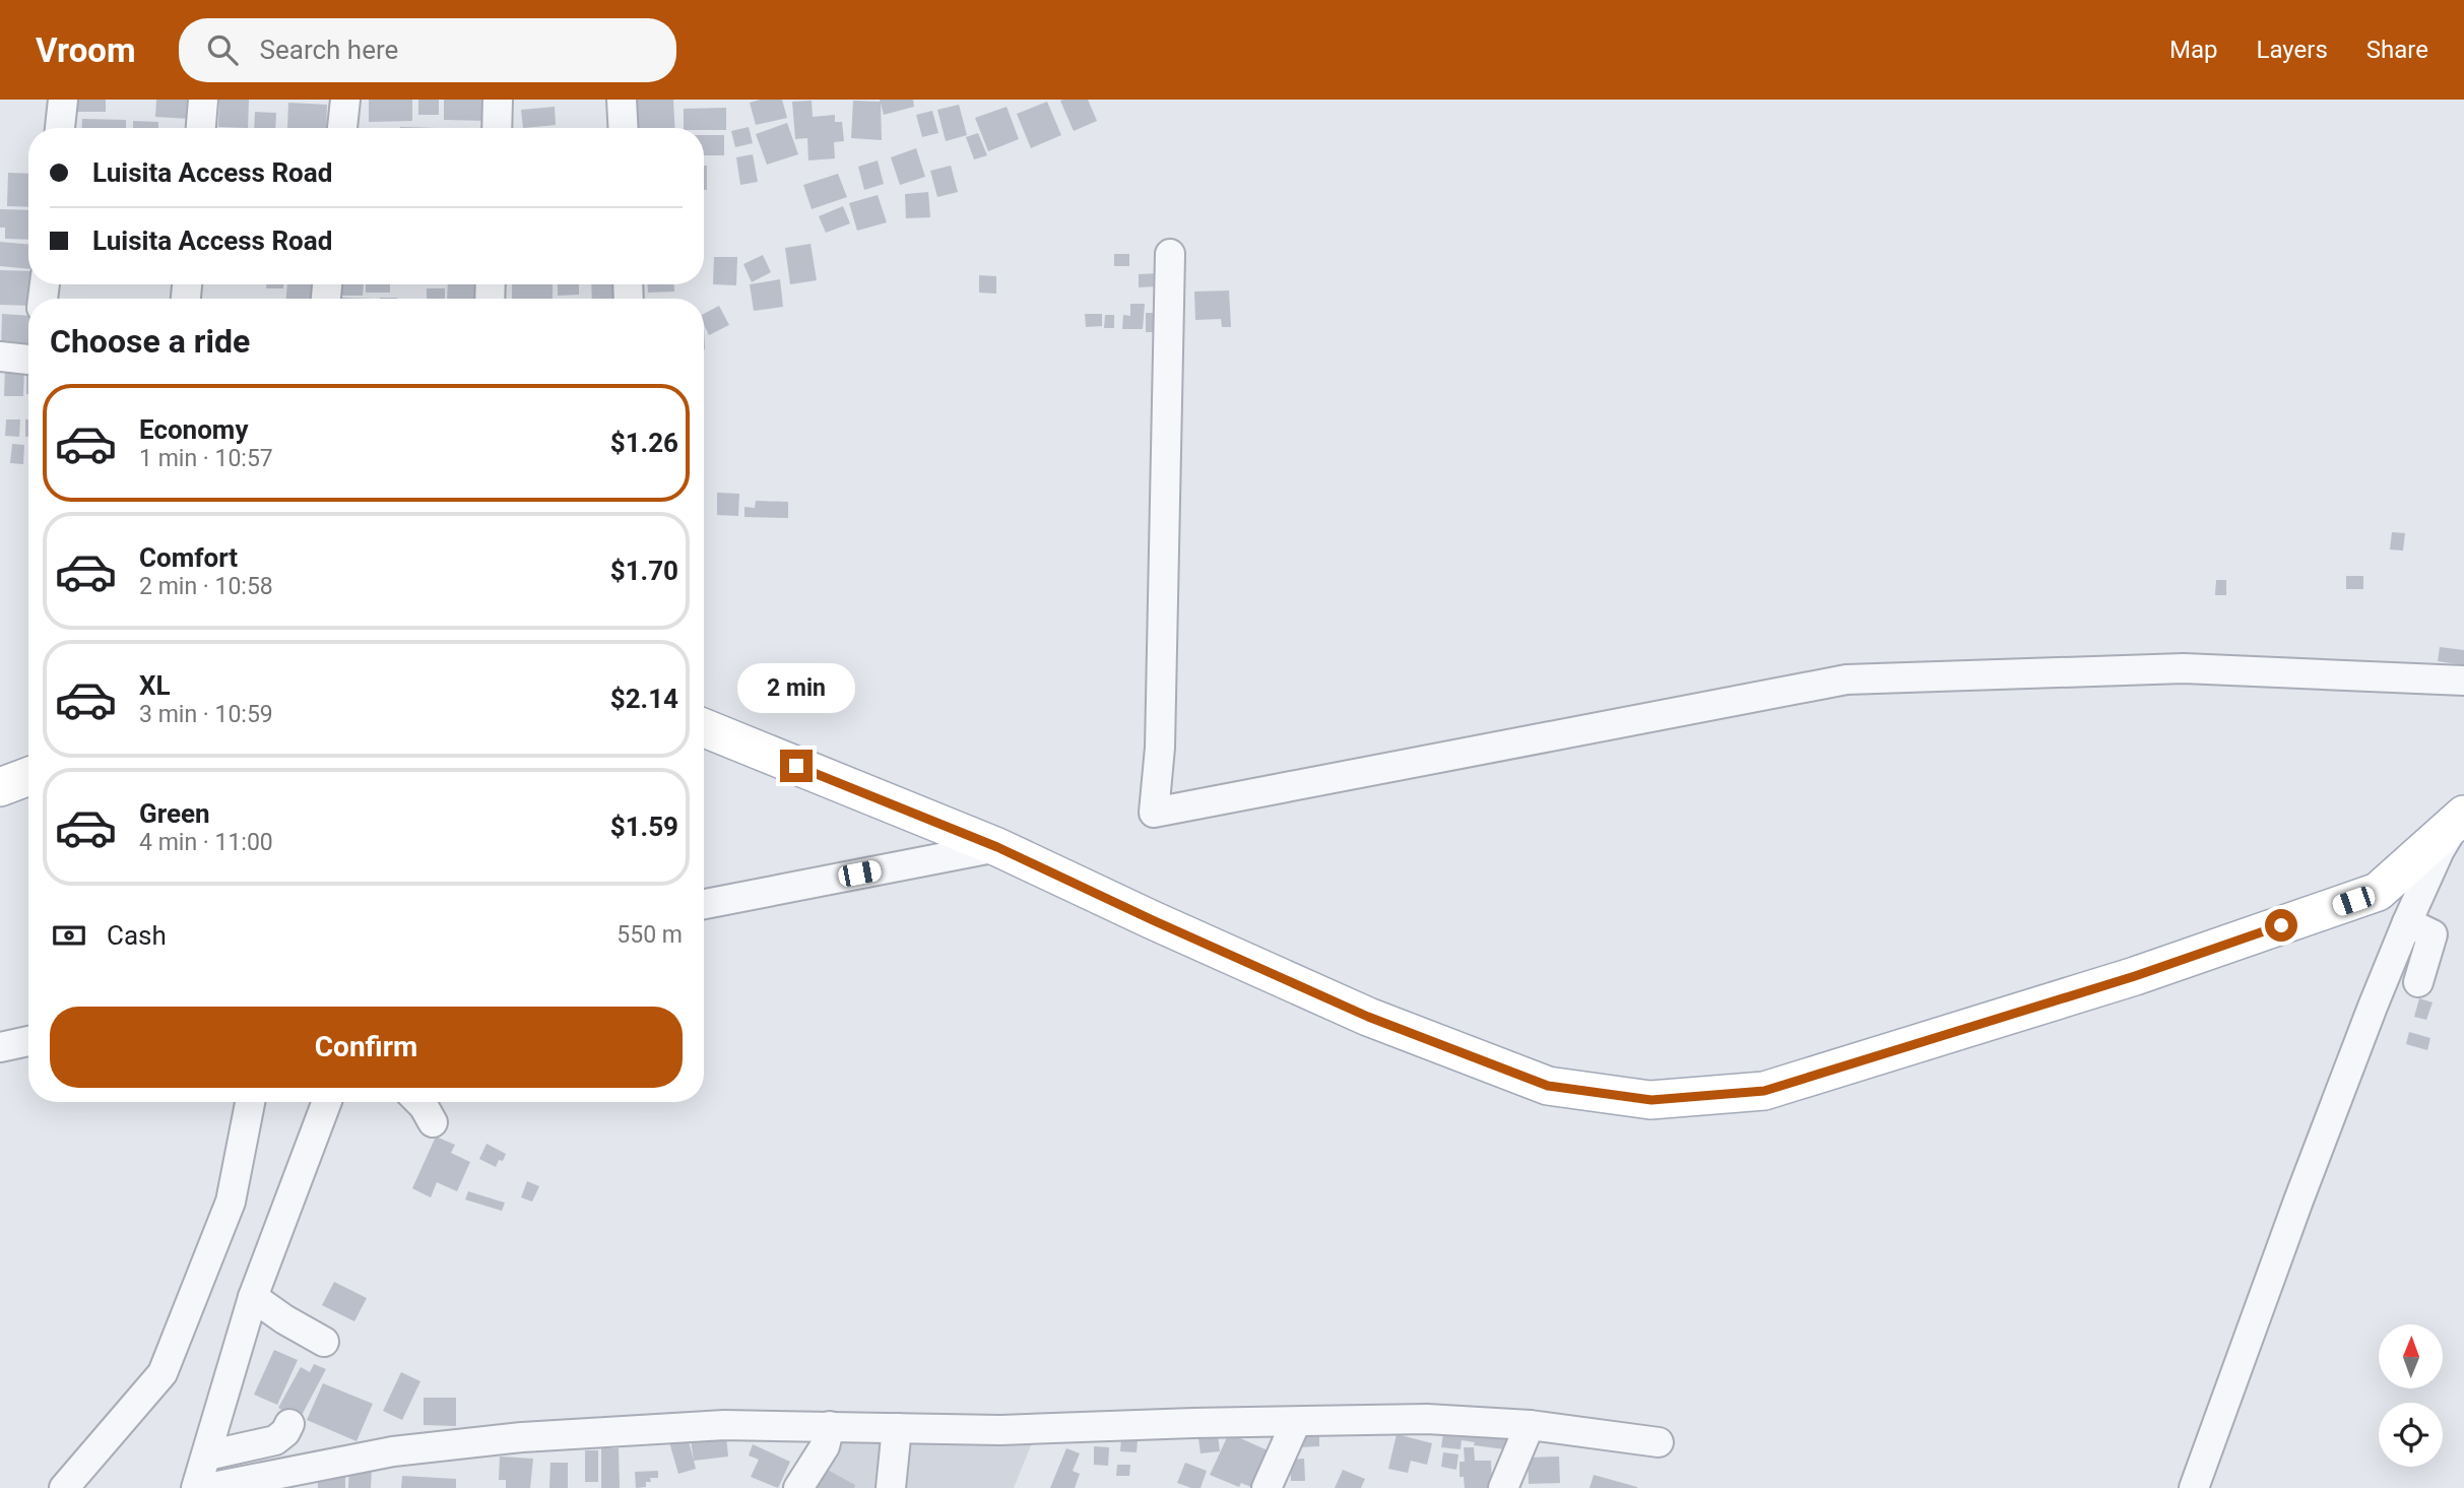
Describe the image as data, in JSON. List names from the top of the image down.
{
  "north": "top",
  "page": {
    "header": "Vroom",
    "search": "Search here",
    "nav": ["Map", "Layers", "Share"],
    "banner": ["Luisita Access Road", "Luisita Access Road"],
    "heading": "Choose a ride",
    "list": [
      {
        "name": "Economy",
        "note": "1 min · 10:57",
        "value": "$1.26"
      },
      {
        "name": "Comfort",
        "note": "2 min · 10:58",
        "value": "$1.70"
      },
      {
        "name": "XL",
        "note": "3 min · 10:59",
        "value": "$2.14"
      },
      {
        "name": "Green",
        "note": "4 min · 11:00",
        "value": "$1.59"
      }
    ],
    "bubble": "2 min",
    "pay": ["Cash", "550 m"],
    "buttons": "Confirm"
  }
}
